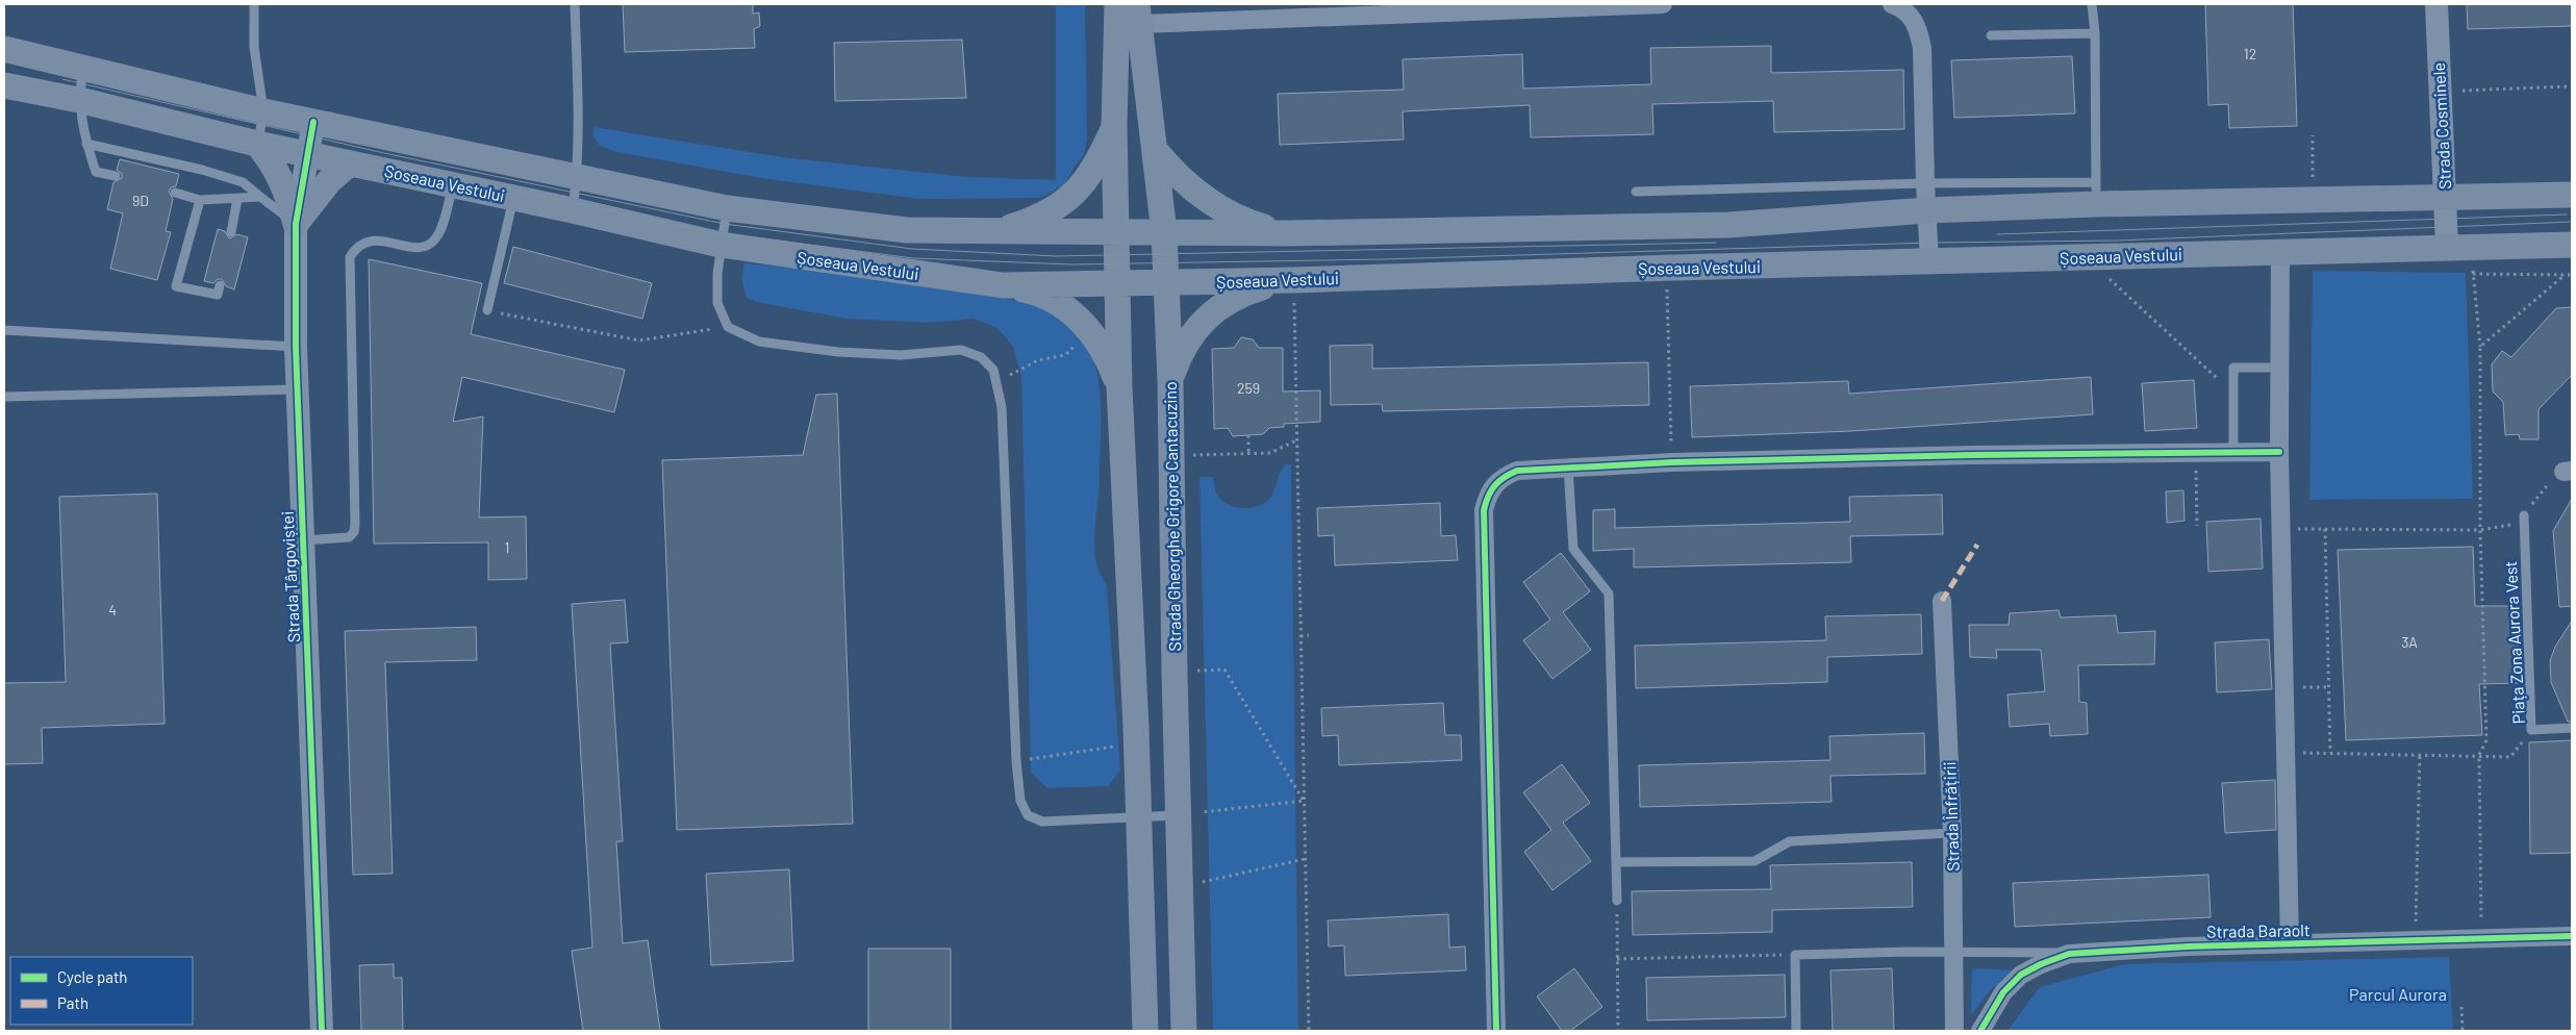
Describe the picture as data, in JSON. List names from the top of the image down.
{
  "streets": {
    "main road": ["Șoseaua Vestului", "Strada Gheorghe Grigore Cantacuzino"],
    "street": [
      "Strada Cosminele",
      "Strada Târgoviștei",
      "Strada Înfrățirii",
      "Strada Baraolt"
    ],
    "lane": ["Piața Zona Aurora Vest"]
  },
  "crossings": [
    ["Strada Cosminele", "Șoseaua Vestului"],
    ["Șoseaua Vestului", "Strada Gheorghe Grigore Cantacuzino"],
    ["Șoseaua Vestului", "Strada Târgoviștei"]
  ],
  "parks": ["Parcul Aurora"],
  "house_numbers": [
    "12",
    "9D",
    "259",
    "1",
    "4",
    "3A"
  ],
  "legend": ["Cycle path", "Path"]
}
